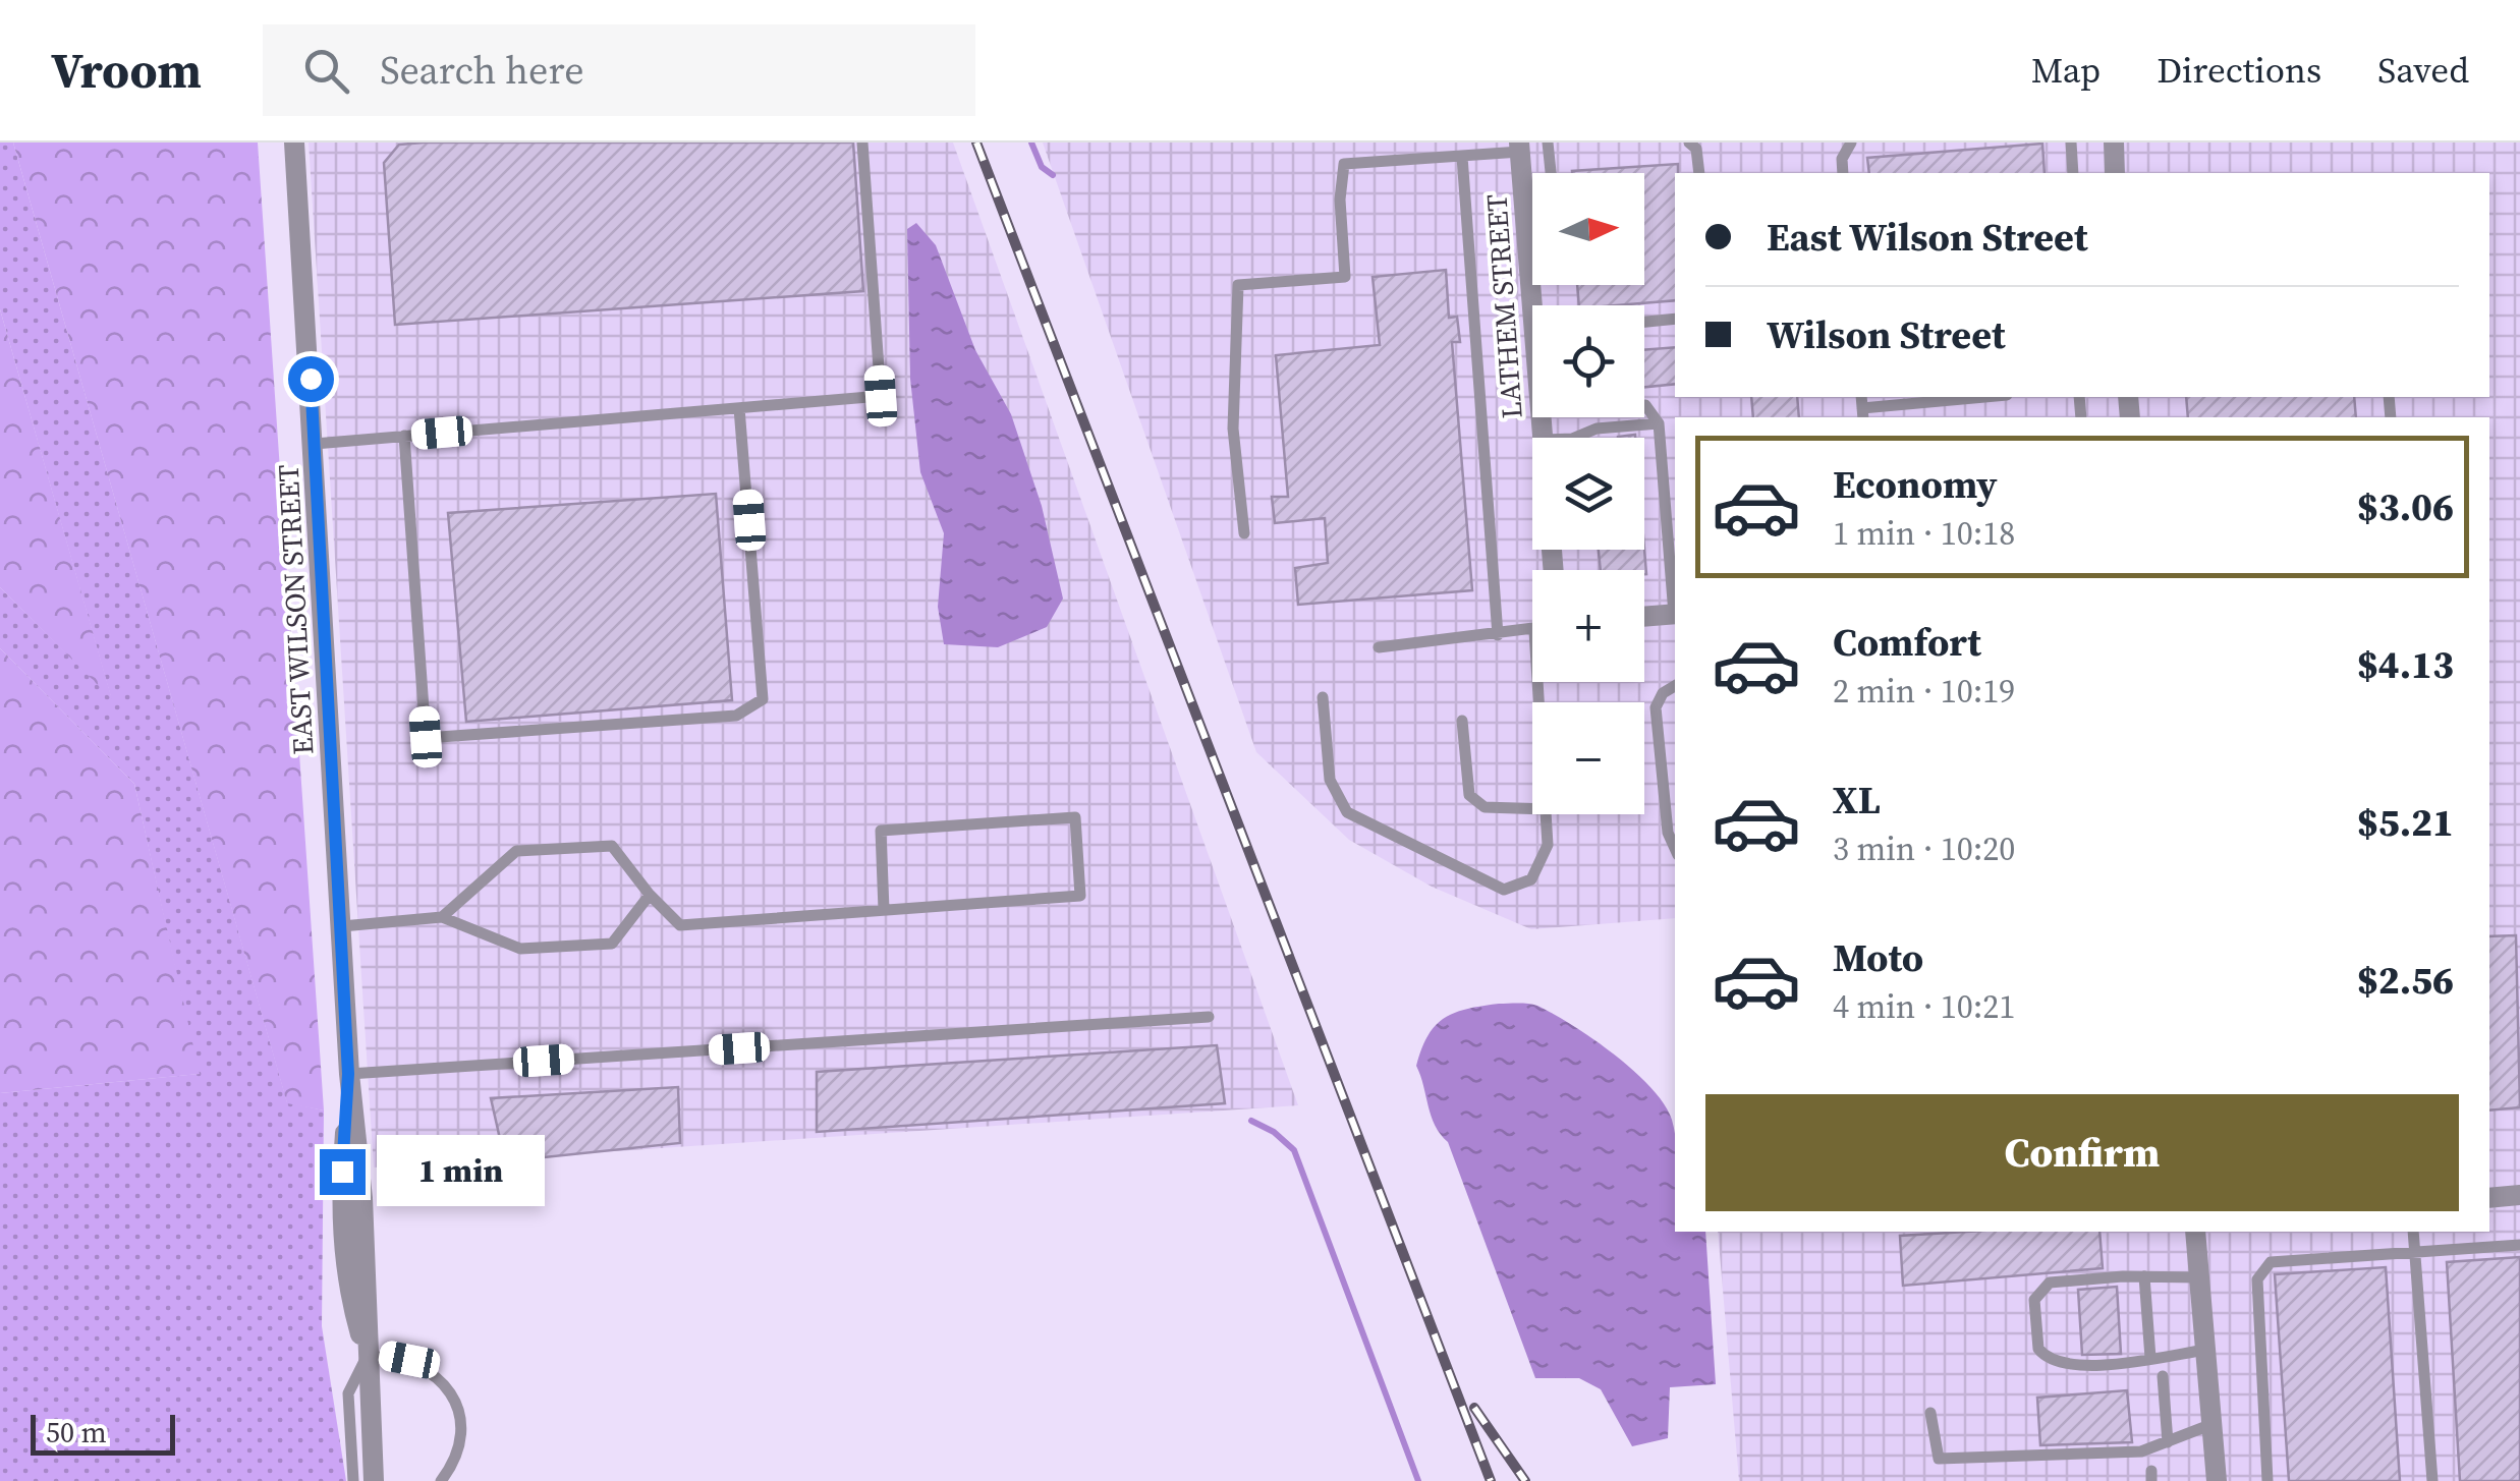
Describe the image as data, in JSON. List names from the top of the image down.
{
  "streets": {
    "street": ["LATHEM STREET", "EAST WILSON STREET"]
  },
  "scale_bar": "50 m",
  "north": "right",
  "page": {
    "header": "Vroom",
    "search": "Search here",
    "nav": ["Map", "Directions", "Saved"],
    "map_buttons": ["+", "−"],
    "banner": ["East Wilson Street", "Wilson Street"],
    "list": [
      {
        "name": "Economy",
        "note": "1 min · 10:18",
        "value": "$3.06"
      },
      {
        "name": "Comfort",
        "note": "2 min · 10:19",
        "value": "$4.13"
      },
      {
        "name": "XL",
        "note": "3 min · 10:20",
        "value": "$5.21"
      },
      {
        "name": "Moto",
        "note": "4 min · 10:21",
        "value": "$2.56"
      }
    ],
    "buttons": "Confirm",
    "bubble": "1 min",
    "scale": "50 m"
  }
}
